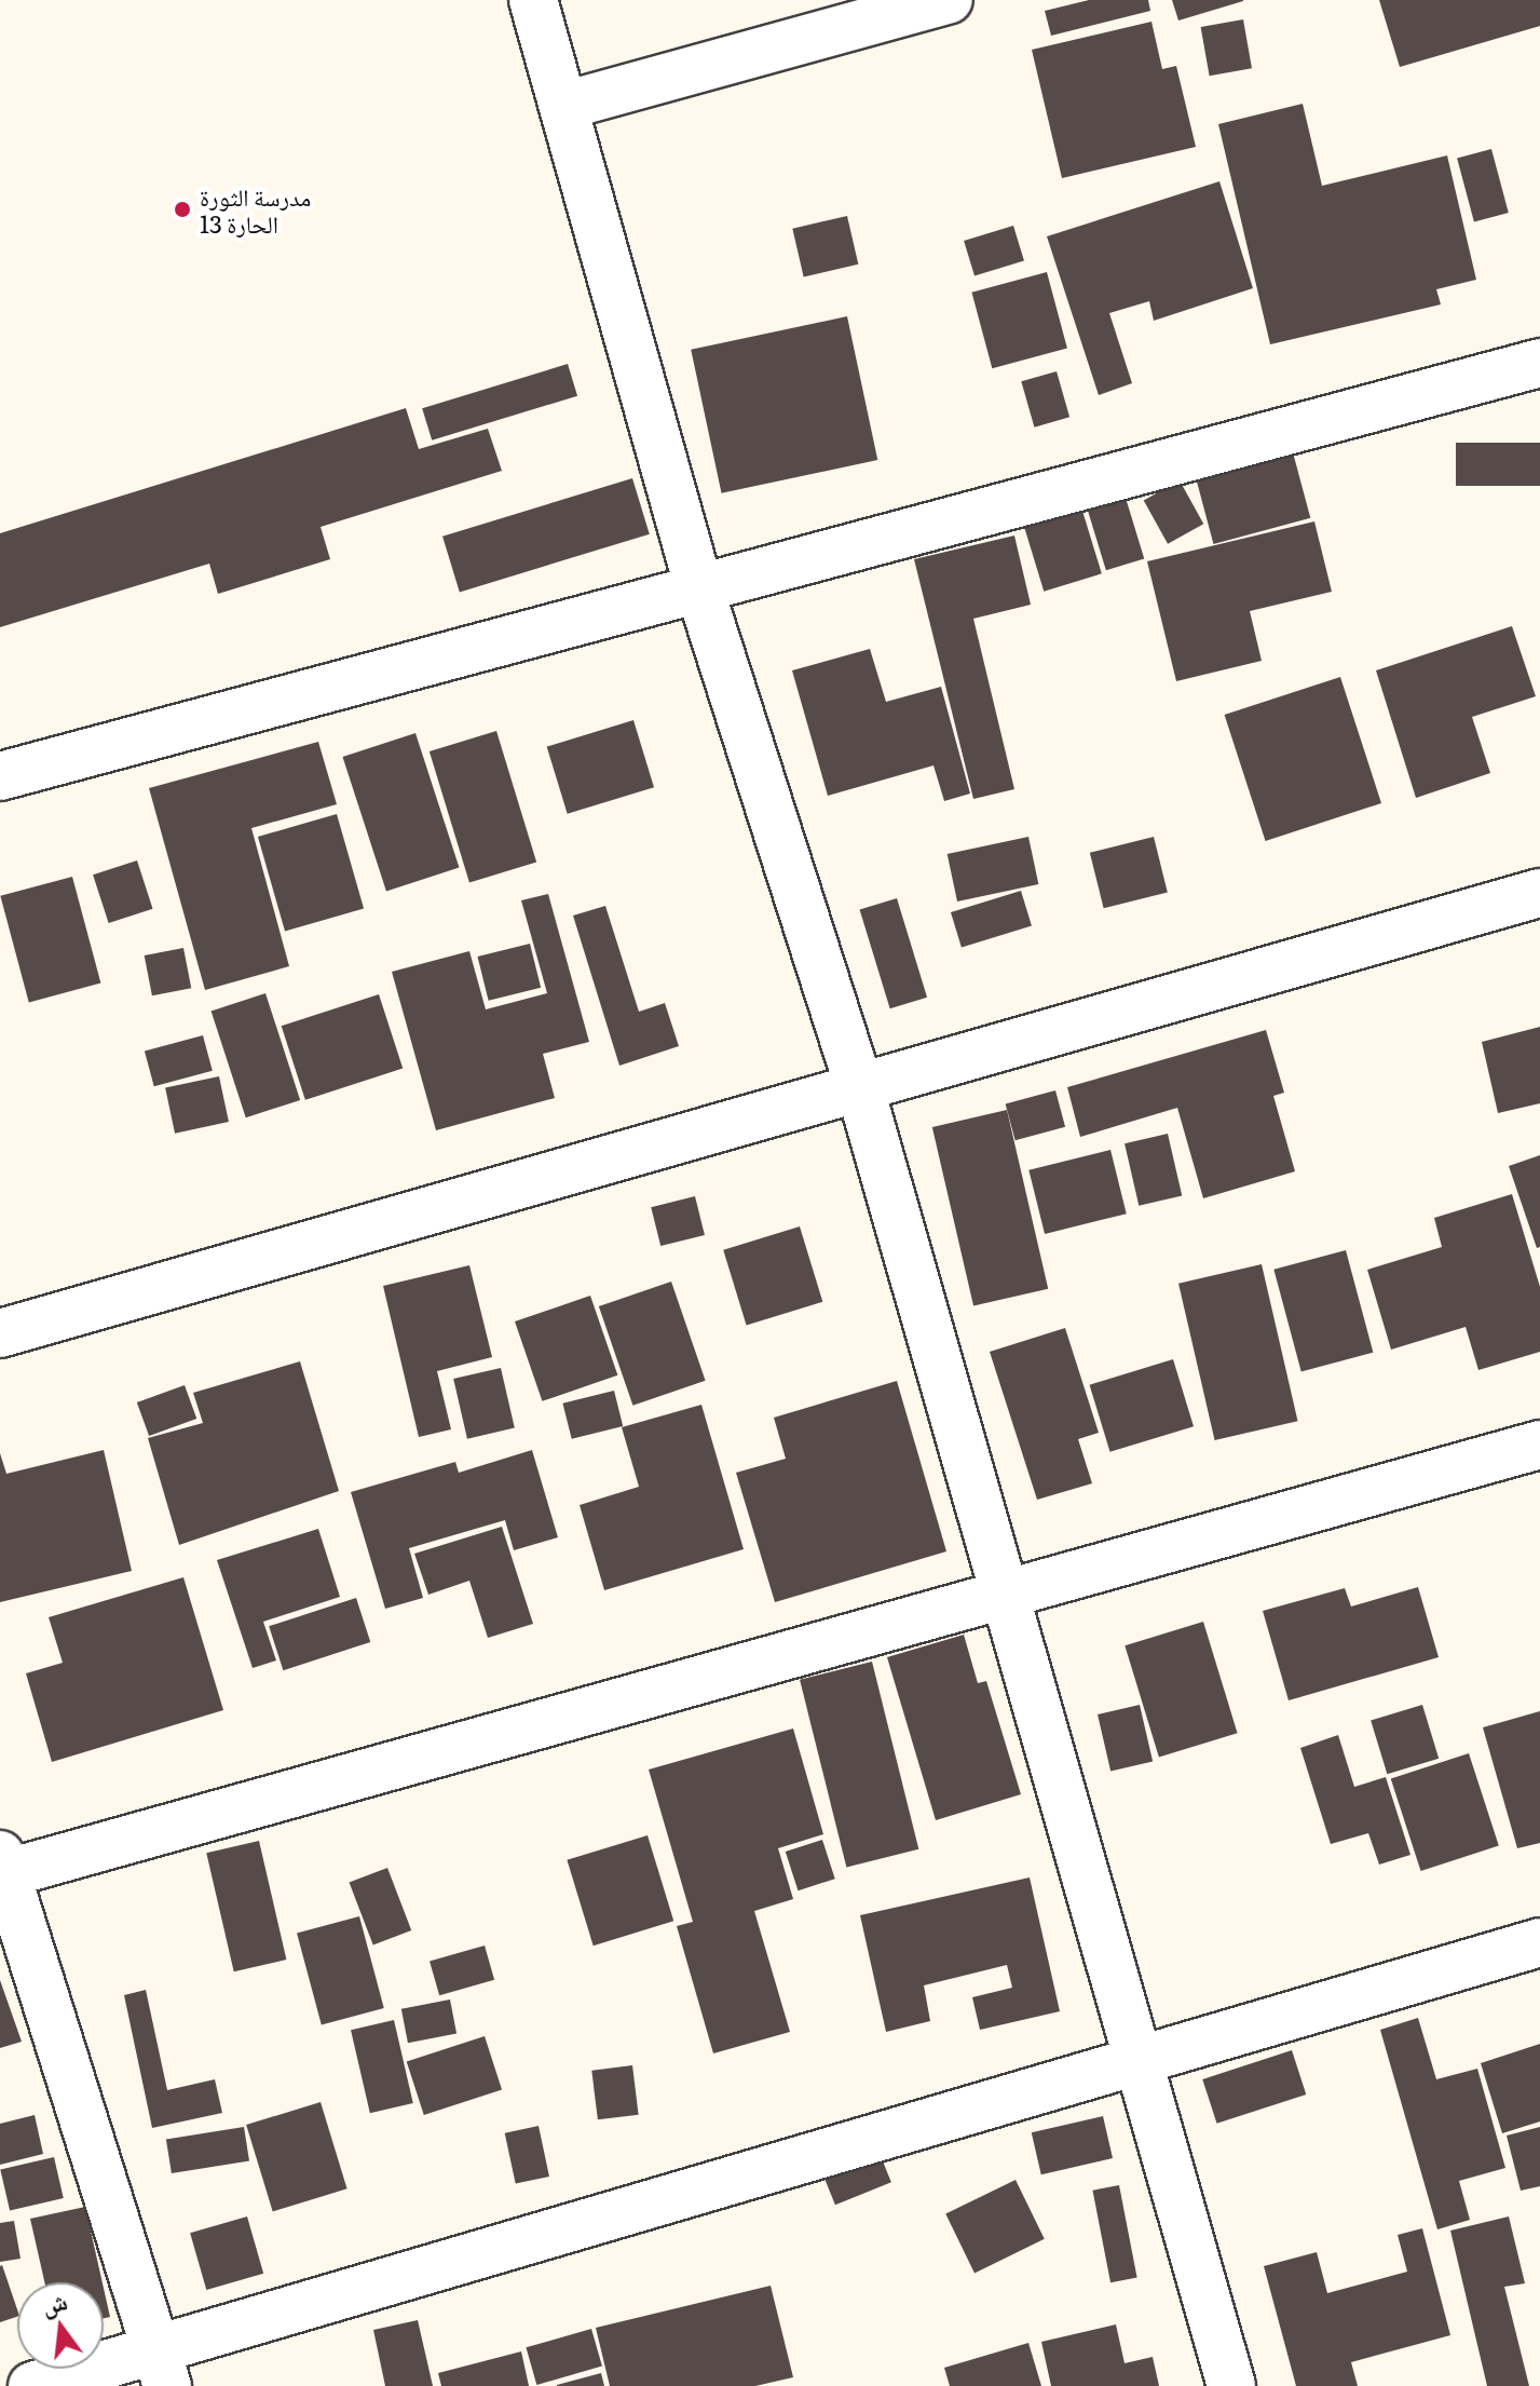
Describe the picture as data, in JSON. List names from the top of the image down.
{
  "places": ["مدرسة الثورة الحارة 13"],
  "north": "top"
}
